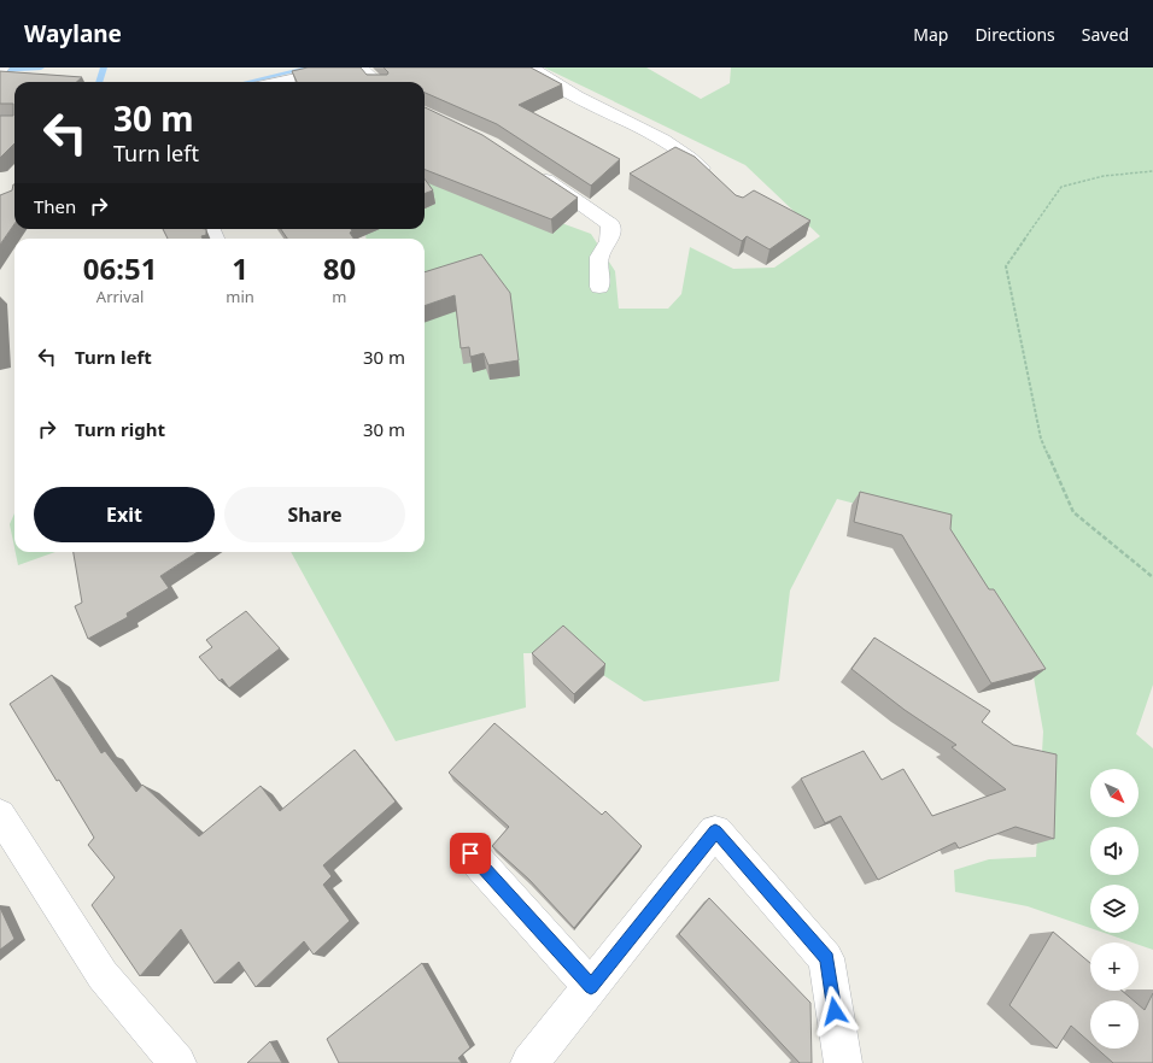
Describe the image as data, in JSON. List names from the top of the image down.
{
  "north": "bottom right",
  "page": {
    "header": "Waylane",
    "nav": ["Map", "Directions", "Saved"],
    "turn": ["30 m", "Turn left"],
    "then": "Then",
    "eta": [
      "06:51",
      "Arrival",
      "1",
      "min",
      "80",
      "m"
    ],
    "list": [
      {
        "name": "Turn left",
        "value": "30 m"
      },
      {
        "name": "Turn right",
        "value": "30 m"
      }
    ],
    "buttons": ["Exit", "Share"],
    "map_buttons": ["+", "−"]
  }
}
